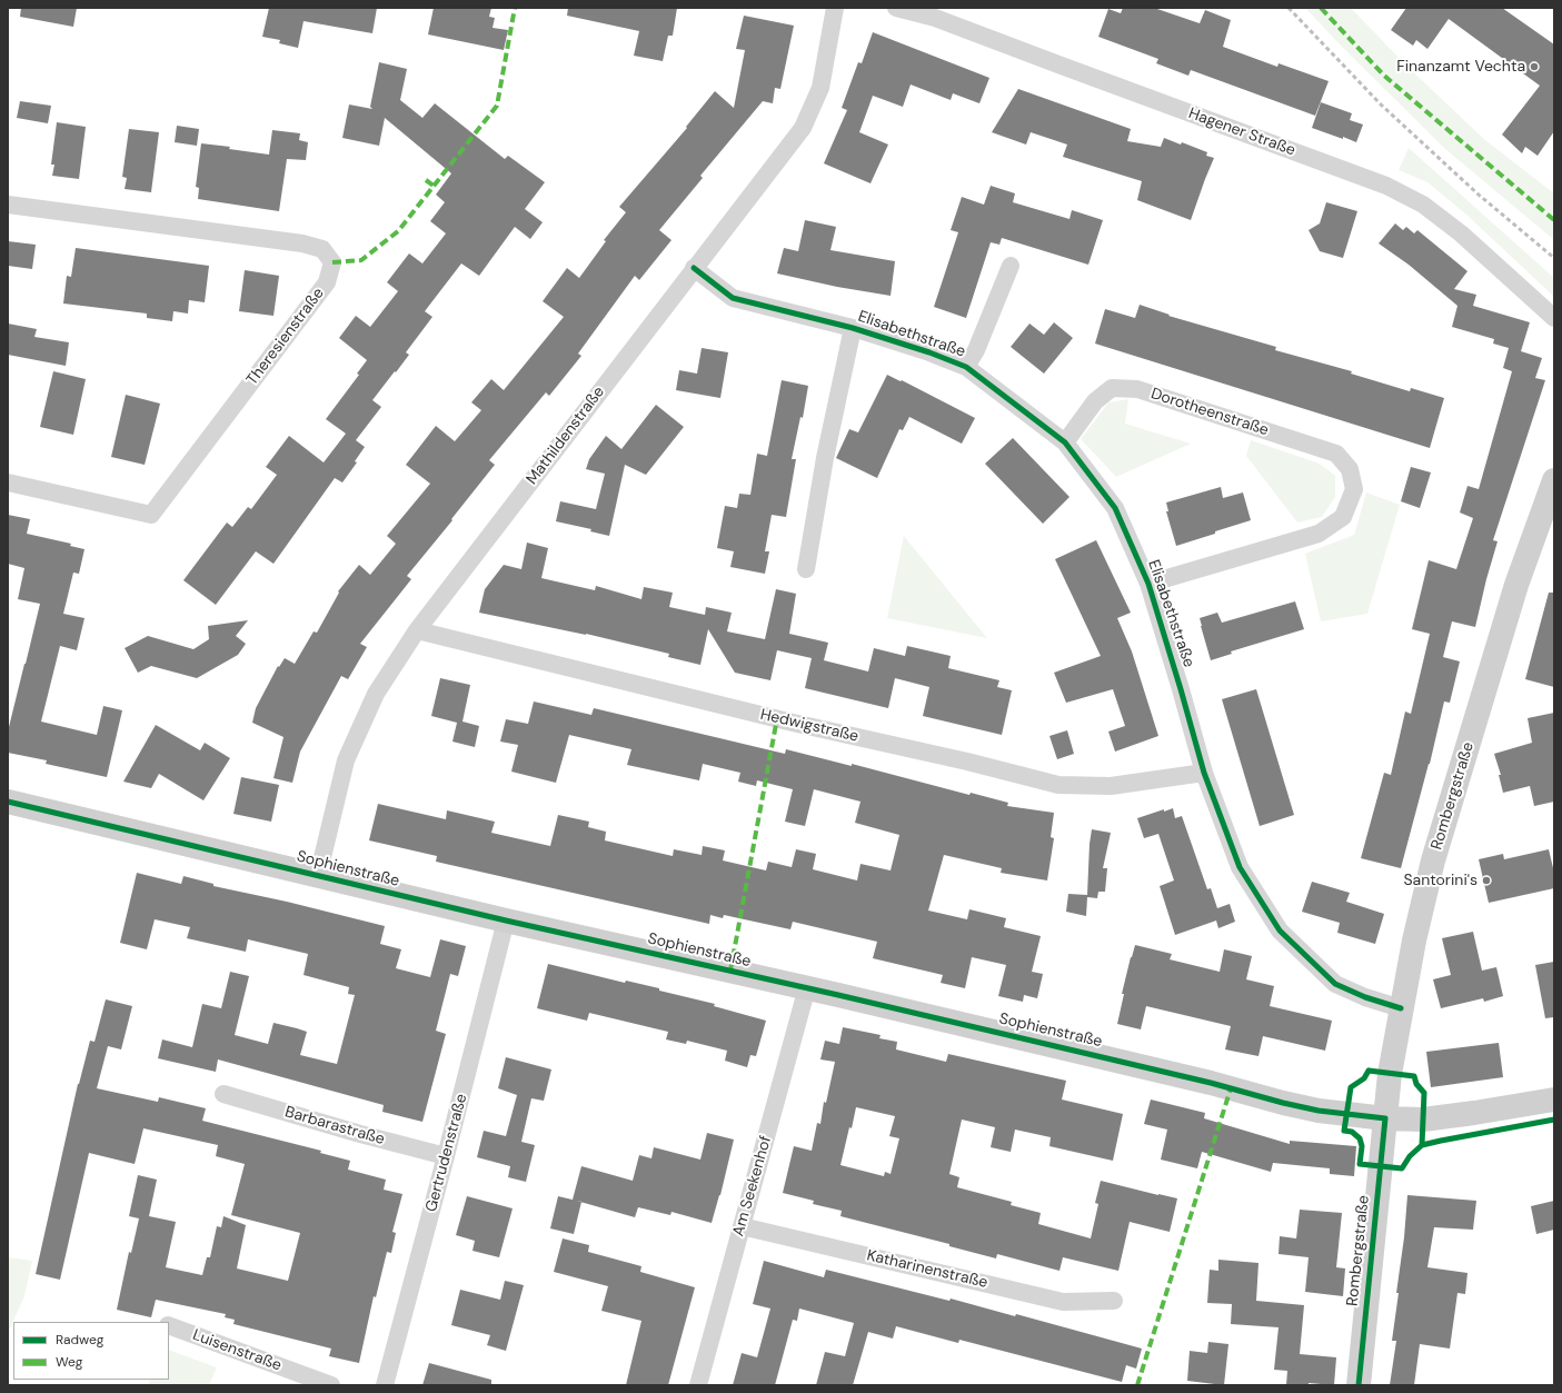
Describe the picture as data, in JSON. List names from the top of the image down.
{
  "streets": {
    "street": [
      "Hagener Straße",
      "Elisabethstraße",
      "Theresienstraße",
      "Dorotheenstraße",
      "Mathildenstraße",
      "Hedwigstraße",
      "Rombergstraße",
      "Sophienstraße",
      "Barbarastraße",
      "Gertrudenstraße",
      "Am Seekenhof",
      "Katharinenstraße",
      "Luisenstraße"
    ]
  },
  "crossings": [
    ["Elisabethstraße", "Dorotheenstraße"],
    ["Elisabethstraße", "Mathildenstraße"],
    ["Elisabethstraße", "Hedwigstraße"],
    ["Elisabethstraße", "Rombergstraße"],
    ["Mathildenstraße", "Hedwigstraße"],
    ["Mathildenstraße", "Sophienstraße"],
    ["Rombergstraße", "Sophienstraße"],
    ["Sophienstraße", "Gertrudenstraße"],
    ["Sophienstraße", "Am Seekenhof"],
    ["Barbarastraße", "Gertrudenstraße"],
    ["Am Seekenhof", "Katharinenstraße"]
  ],
  "places": ["Finanzamt Vechta", "Santorini's"],
  "legend": ["Radweg", "Weg"]
}
